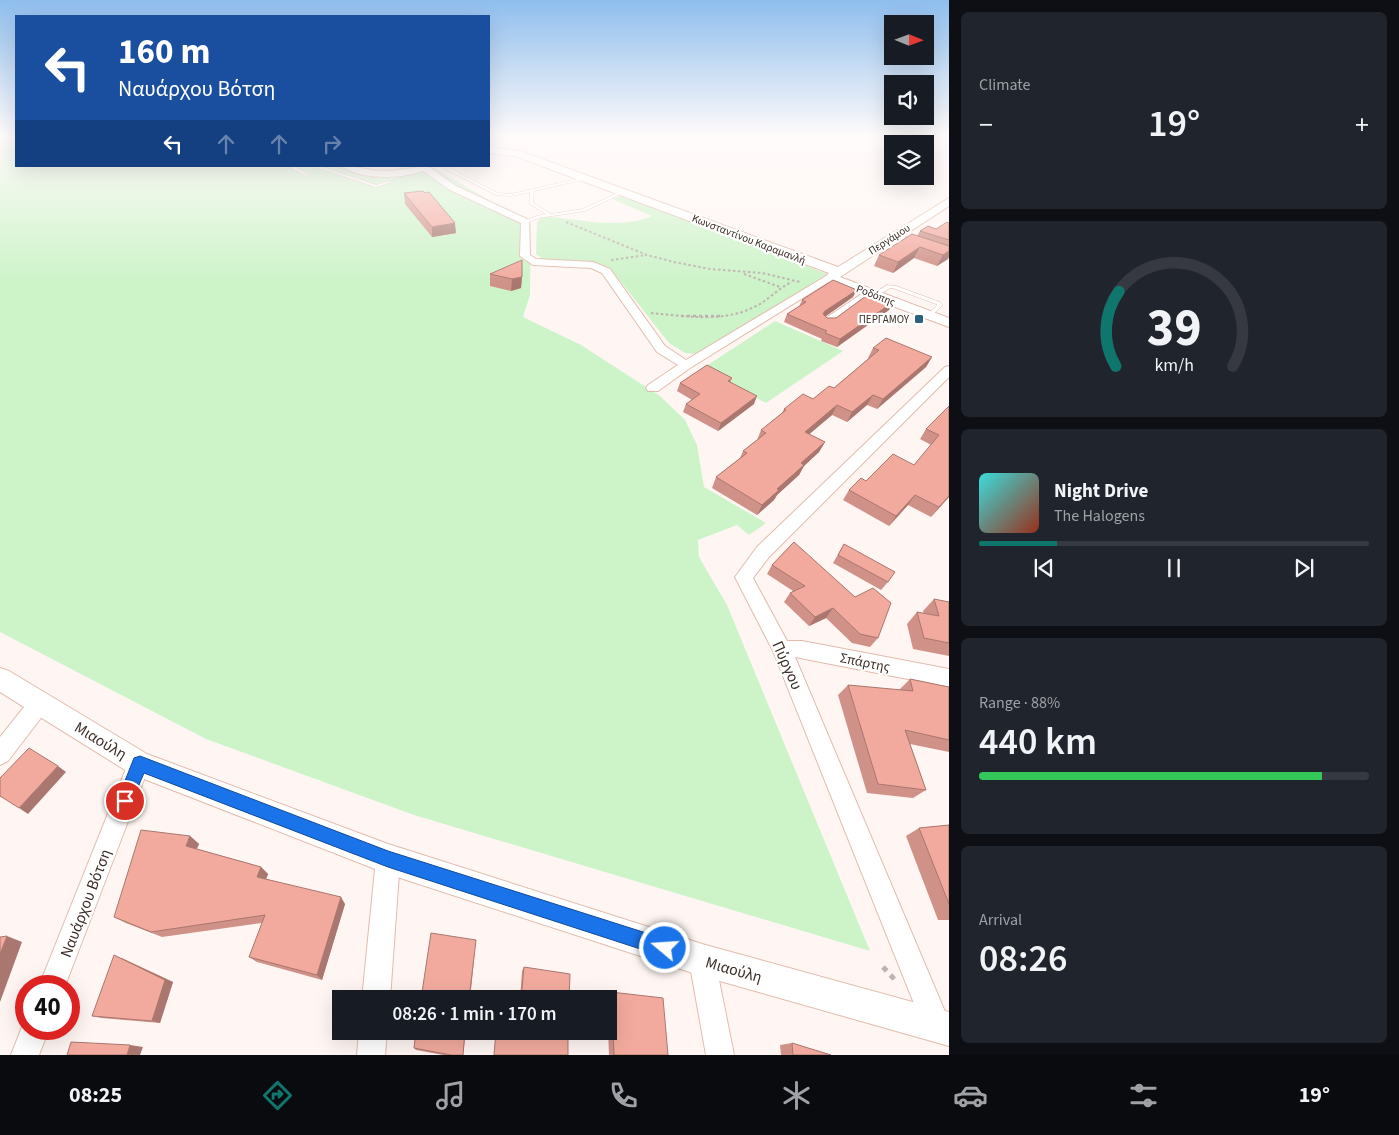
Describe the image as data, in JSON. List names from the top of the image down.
{
  "streets": {
    "street": [
      "Κωνσταντίνου Καραμανλή",
      "Περγάμου",
      "Ροδόπης",
      "Σπάρτης",
      "Πύργου",
      "Μιαούλη",
      "Ναυάρχου Βότση"
    ]
  },
  "crossings": [
    ["Κωνσταντίνου Καραμανλή", "Περγάμου"],
    ["Κωνσταντίνου Καραμανλή", "Ροδόπης"],
    ["Περγάμου", "Ροδόπης"],
    ["Σπάρτης", "Πύργου"],
    ["Πύργου", "Μιαούλη"],
    ["Μιαούλη", "Ναυάρχου Βότση"]
  ],
  "places": {
    "transit": ["ΠΕΡΓΑΜΟΥ"]
  },
  "north": "right",
  "page": {
    "tile": [
      "Climate",
      ["Range · 88%", "440 km"],
      ["Arrival", "08:26"]
    ],
    "turn": ["160 m", "Ναυάρχου Βότση"],
    "heat": ["−", "19°", "+"],
    "song": ["Night Drive", "The Halogens"],
    "limit": "40",
    "trip": "08:26 · 1 min · 170 m",
    "tabs": ["08:25", "19°"],
    "gauge": ["39", "km/h"]
  }
}
